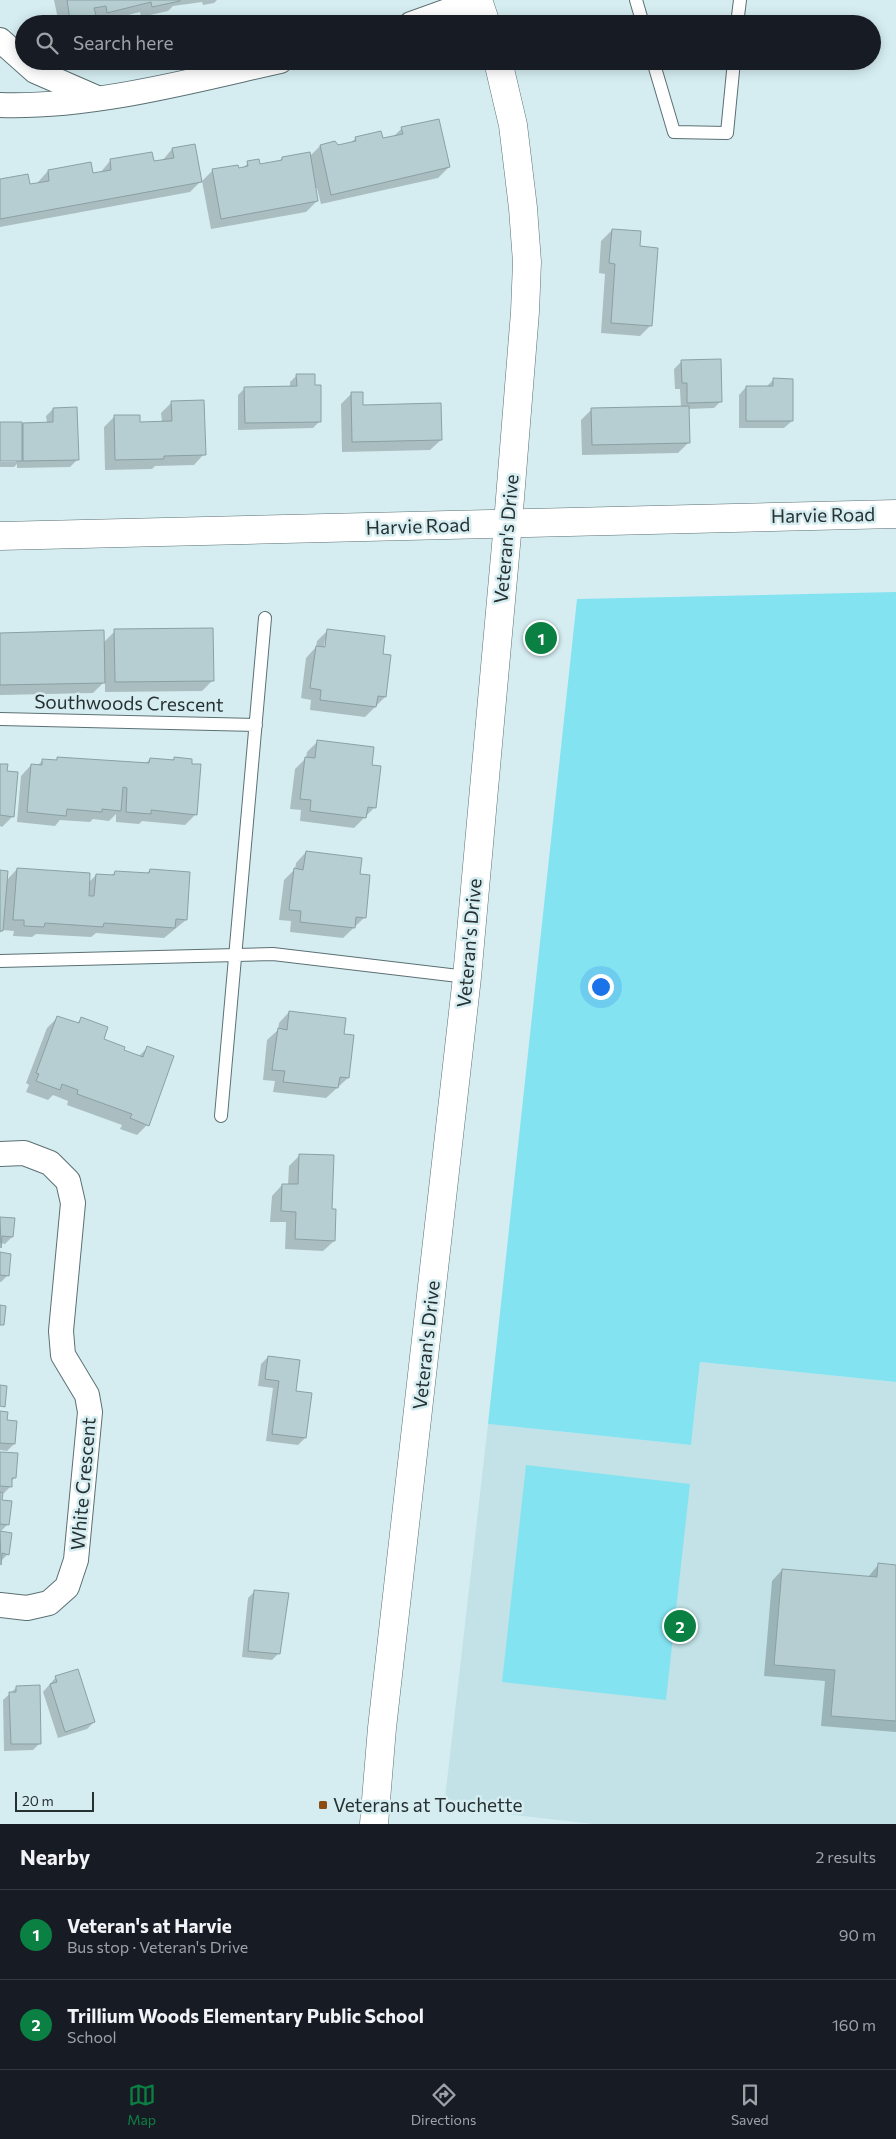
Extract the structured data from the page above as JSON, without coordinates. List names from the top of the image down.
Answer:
{
  "streets": {
    "main road": ["Harvie Road", "Veteran's Drive"],
    "street": ["White Crescent"],
    "lane": ["Southwoods Crescent"]
  },
  "crossings": [
    ["Harvie Road", "Veteran's Drive"]
  ],
  "places": {
    "transit": ["Veterans at Touchette"]
  },
  "scale_bar": "20 m",
  "page": {
    "search": "Search here",
    "pins": ["1", "2"],
    "scale": "20 m",
    "heading": ["Nearby", "2 results"],
    "list": [
      {
        "mark": "1",
        "name": "Veteran's at Harvie",
        "note": "Bus stop · Veteran's Drive",
        "value": "90 m"
      },
      {
        "mark": "2",
        "name": "Trillium Woods Elementary Public School",
        "note": "School",
        "value": "160 m"
      }
    ],
    "nav": ["Map", "Directions", "Saved"]
  }
}
